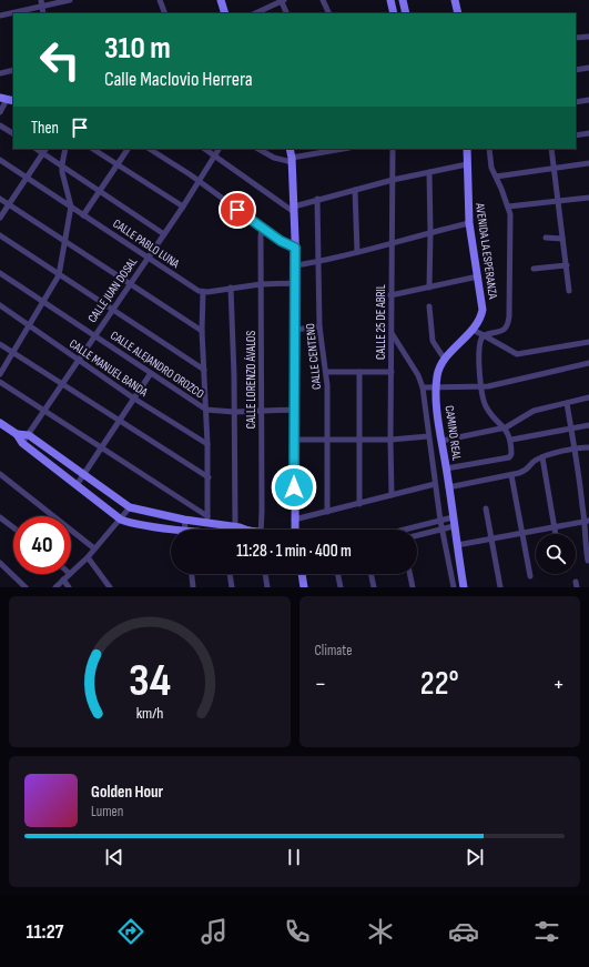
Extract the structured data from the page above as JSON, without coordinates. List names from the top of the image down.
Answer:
{
  "streets": {
    "street": [
      "CALLE PABLO LUNA",
      "AVENIDA LA ESPERANZA",
      "CALLE JUAN DOSAL",
      "CALLE 25 DE ABRIL",
      "CALLE CENTENO",
      "CALLE ALEJANDRO OROZCO",
      "CALLE MANUEL BANDA",
      "CALLE LORENZO ÁVALOS",
      "CAMINO REAL"
    ]
  },
  "crossings": [
    ["CALLE PABLO LUNA", "CALLE JUAN DOSAL"],
    ["AVENIDA LA ESPERANZA", "CAMINO REAL"],
    ["CALLE JUAN DOSAL", "CALLE ALEJANDRO OROZCO"],
    ["CALLE JUAN DOSAL", "CALLE MANUEL BANDA"],
    ["CALLE 25 DE ABRIL", "CAMINO REAL"],
    ["CALLE ALEJANDRO OROZCO", "CALLE LORENZO ÁVALOS"]
  ],
  "page": {
    "turn": ["310 m", "Calle Maclovio Herrera"],
    "then": "Then",
    "limit": "40",
    "trip": "11:28 · 1 min · 400 m",
    "tile": "Climate",
    "heat": ["−", "22°", "+"],
    "song": ["Golden Hour", "Lumen"],
    "tabs": "11:27",
    "gauge": ["34", "km/h"]
  }
}
